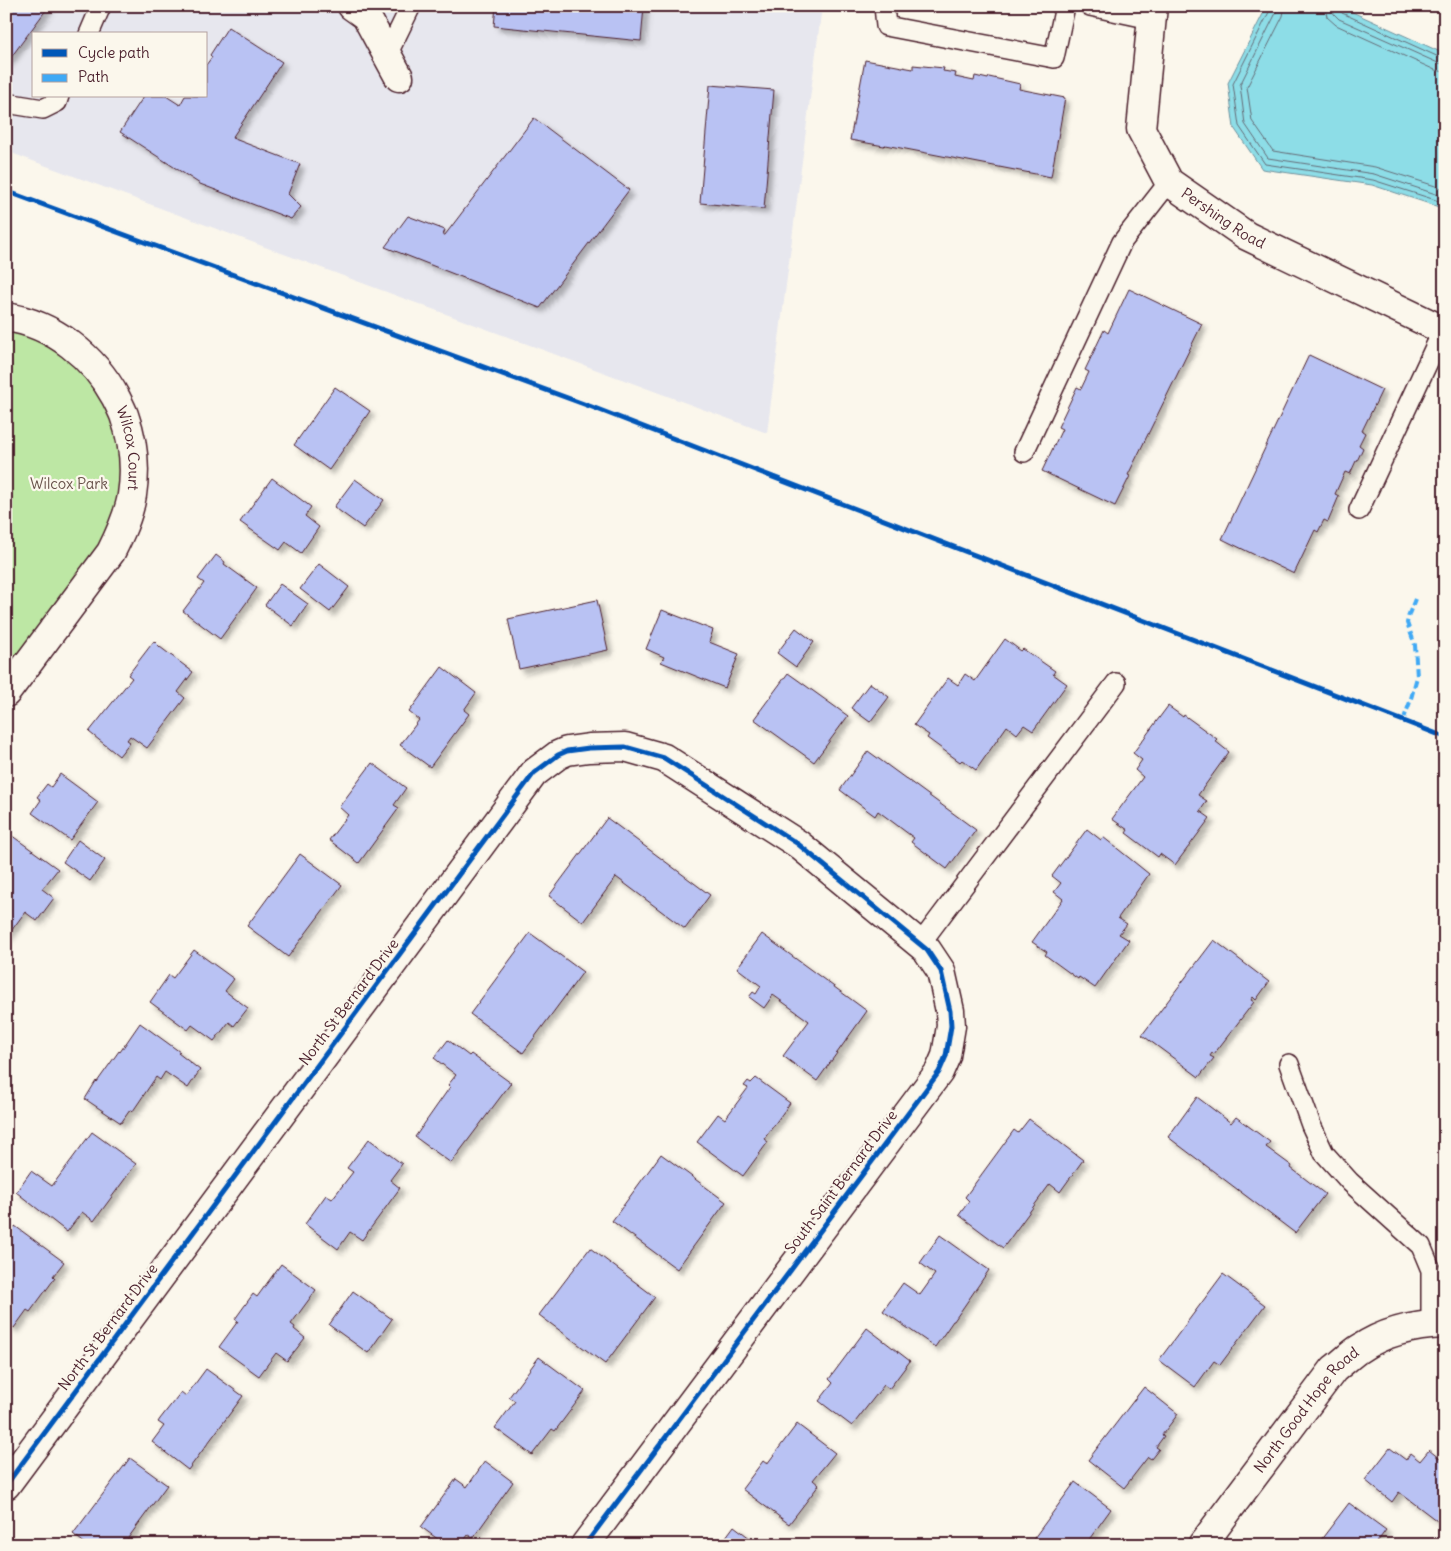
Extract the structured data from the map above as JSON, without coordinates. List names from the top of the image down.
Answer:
{
  "streets": {
    "street": [
      "Pershing Road",
      "Wilcox Court",
      "North St Bernard Drive",
      "South Saint Bernard Drive",
      "North Good Hope Road"
    ]
  },
  "crossings": [
    ["North St Bernard Drive", "South Saint Bernard Drive"]
  ],
  "parks": ["Wilcox Park"],
  "legend": ["Cycle path", "Path"]
}
